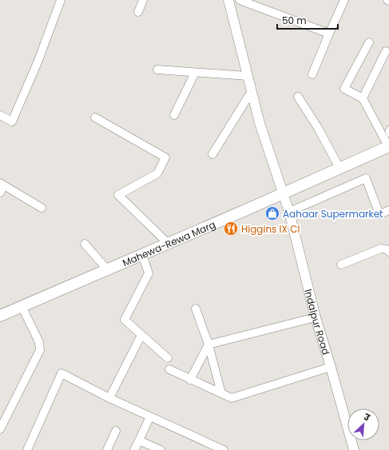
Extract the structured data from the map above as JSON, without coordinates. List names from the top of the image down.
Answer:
{
  "streets": {
    "main road": ["Mahewa-Rewa Marg"],
    "street": ["Indalpur Road"]
  },
  "crossings": [
    ["Mahewa-Rewa Marg", "Indalpur Road"]
  ],
  "places": {
    "shop": ["Aahaar Supermarket"],
    "restaurant": ["Higgins IX CI"]
  },
  "scale_bar": "50 m",
  "north": "top right"
}
